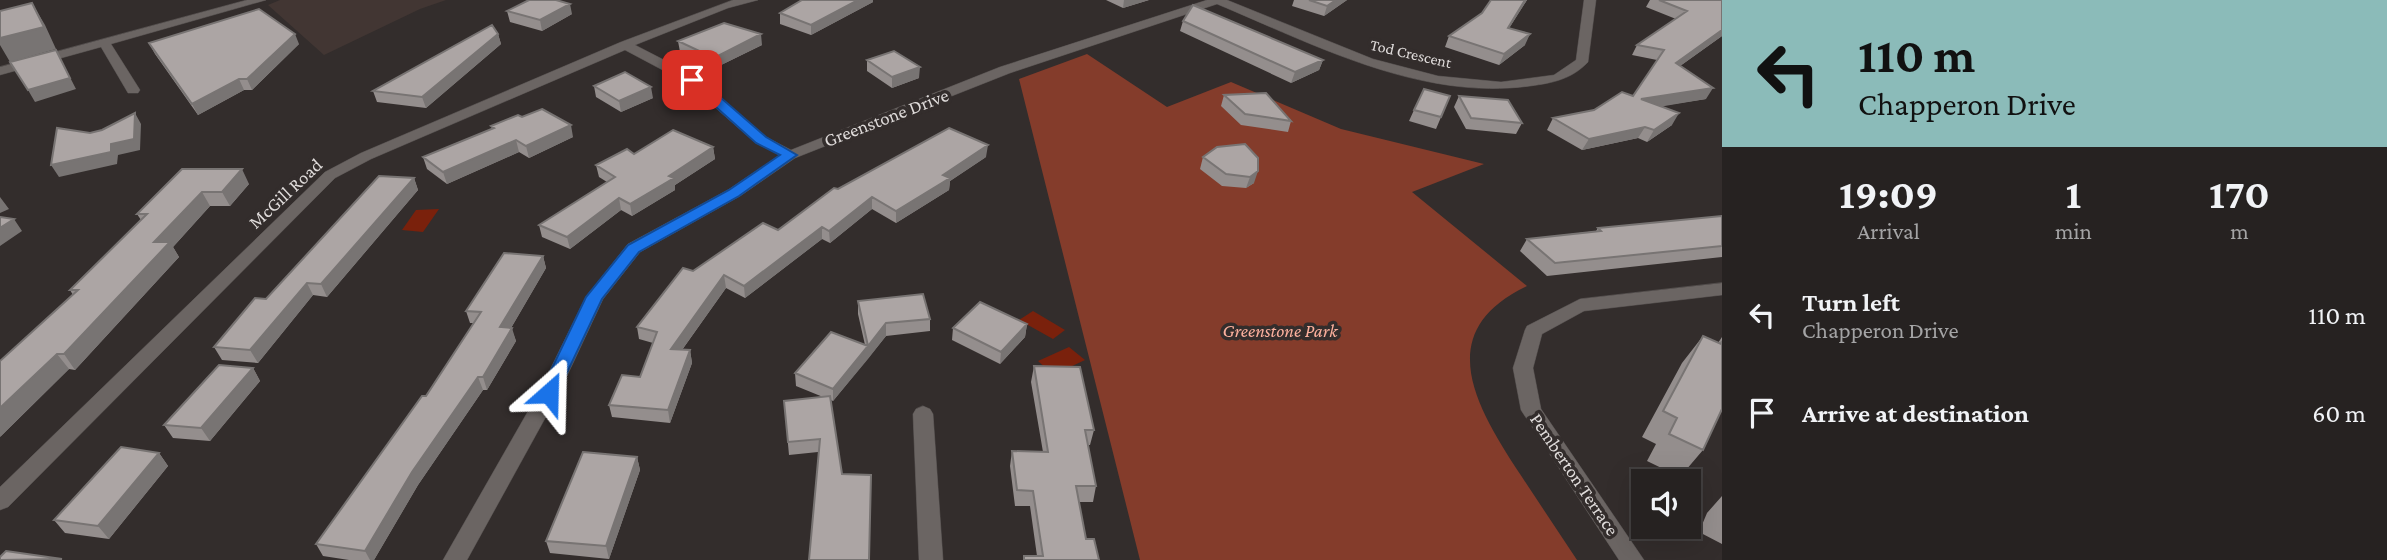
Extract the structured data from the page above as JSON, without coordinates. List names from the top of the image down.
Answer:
{
  "streets": {
    "street": [
      "Tod Crescent",
      "Greenstone Drive",
      "McGill Road",
      "Pemberton Terrace"
    ]
  },
  "crossings": [
    ["Tod Crescent", "Greenstone Drive"]
  ],
  "parks": ["Greenstone Park"],
  "page": {
    "turn": ["110 m", "Chapperon Drive"],
    "eta": [
      "19:09",
      "Arrival",
      "1",
      "min",
      "170",
      "m"
    ],
    "list": [
      {
        "name": "Turn left",
        "note": "Chapperon Drive",
        "value": "110 m"
      },
      {
        "name": "Arrive at destination",
        "value": "60 m"
      }
    ]
  }
}
